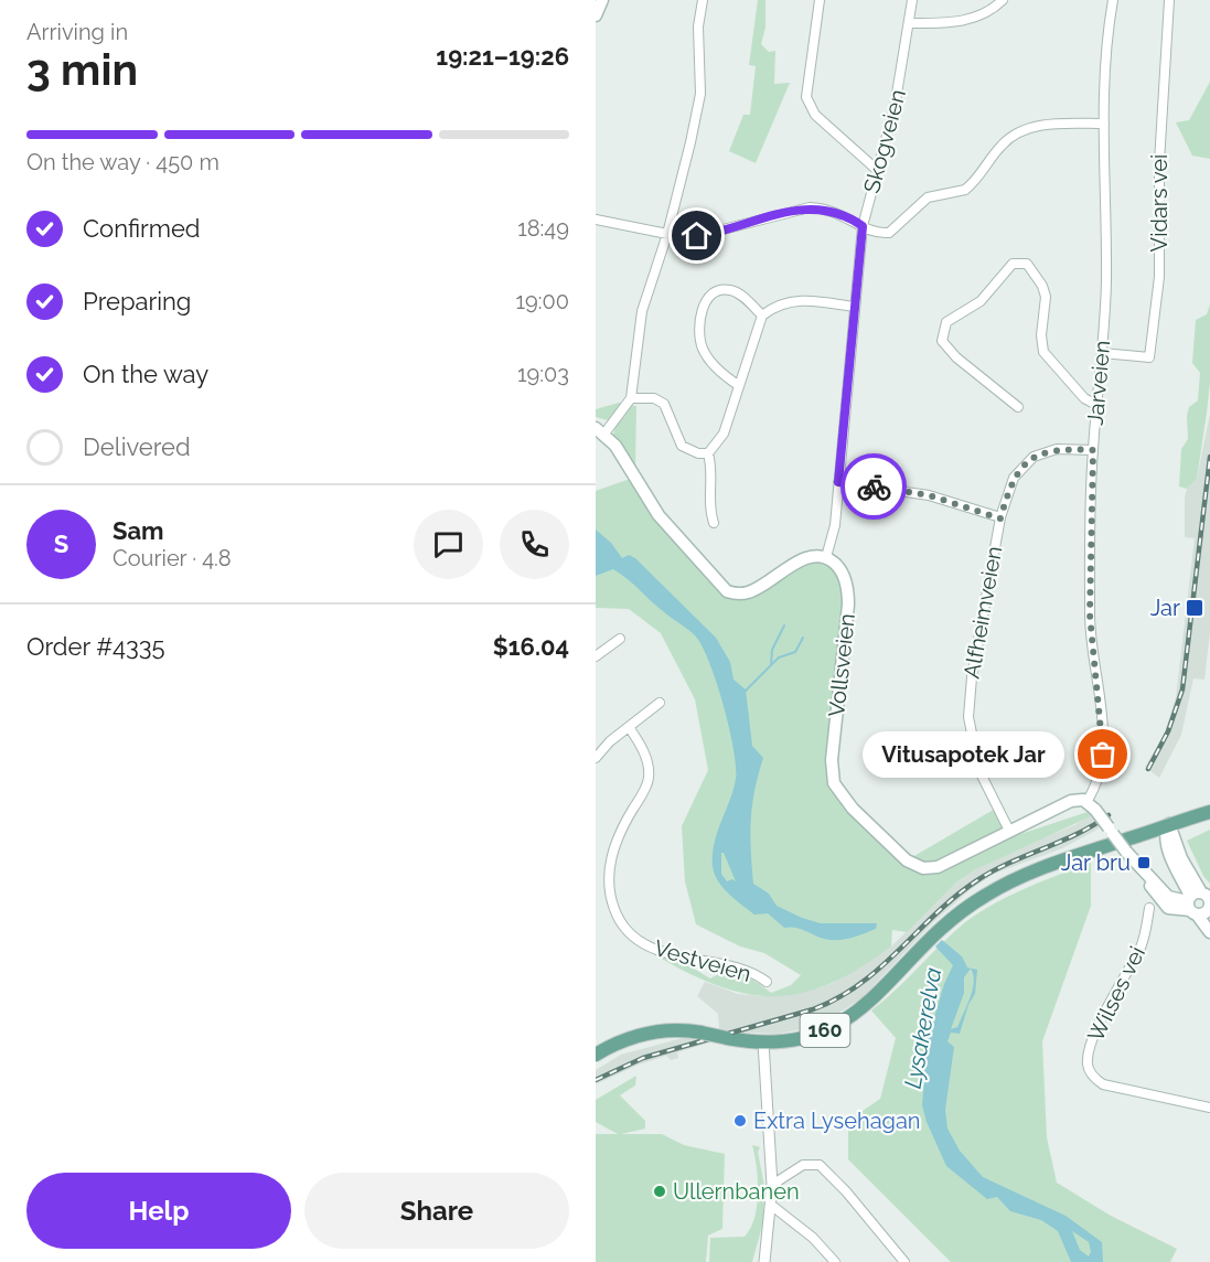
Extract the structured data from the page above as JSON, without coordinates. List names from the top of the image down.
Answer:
{
  "streets": {
    "main road": ["Vollsveien", "160"],
    "street": [
      "Skogveien",
      "Vidars vei",
      "Jarveien",
      "Alfheimveien",
      "Vestveien",
      "Wilses vei"
    ]
  },
  "crossings": [
    ["Skogveien", "Vollsveien"],
    ["Vidars vei", "Jarveien"],
    ["Jarveien", "Alfheimveien"],
    ["Jarveien", "Vollsveien"],
    ["Alfheimveien", "Vollsveien"]
  ],
  "water": ["Lysakerelva"],
  "places": {
    "transit": ["Jar", "Jar bru"],
    "other": ["Vitusapotek Jar", "Extra Lysehagan", "Ullernbanen"]
  },
  "page": {
    "heading": ["3 min", "Arriving in", "19:21–19:26"],
    "panel": [
      "Sam",
      "Courier · 4.8",
      "Order #4335",
      "$16.04"
    ],
    "bar": "On the way · 450 m",
    "list": [
      ["Confirmed", "18:49"],
      ["Preparing", "19:00"],
      ["On the way", "19:03"],
      "Delivered"
    ],
    "round": "S",
    "bubble": "Vitusapotek Jar",
    "buttons": ["Help", "Share"]
  }
}
